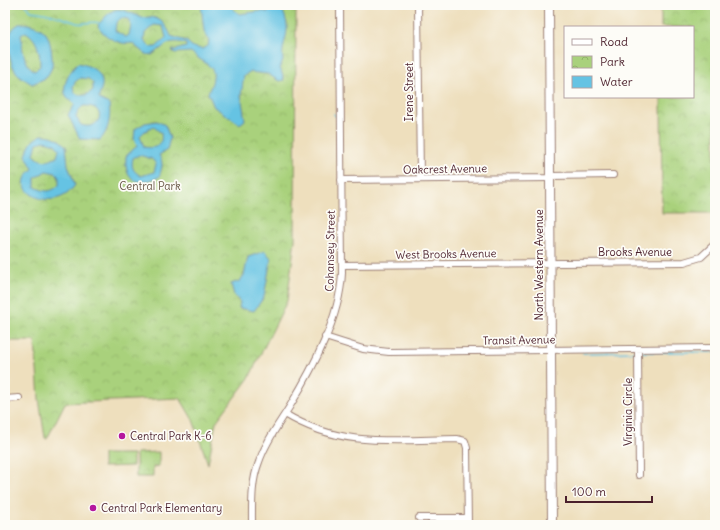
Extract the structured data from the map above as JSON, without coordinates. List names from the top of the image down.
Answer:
{
  "streets": {
    "street": [
      "Irene Street",
      "Oakcrest Avenue",
      "Cohansey Street",
      "Brooks Avenue",
      "West Brooks Avenue",
      "North Western Avenue",
      "Transit Avenue",
      "Virginia Circle"
    ]
  },
  "crossings": [
    ["Irene Street", "Oakcrest Avenue"],
    ["Oakcrest Avenue", "Cohansey Street"],
    ["Oakcrest Avenue", "North Western Avenue"],
    ["Cohansey Street", "West Brooks Avenue"],
    ["Cohansey Street", "Transit Avenue"],
    ["Brooks Avenue", "West Brooks Avenue"],
    ["Brooks Avenue", "North Western Avenue"],
    ["West Brooks Avenue", "North Western Avenue"],
    ["North Western Avenue", "Transit Avenue"],
    ["Transit Avenue", "Virginia Circle"]
  ],
  "parks": ["Central Park"],
  "places": ["Central Park K-6", "Central Park Elementary"],
  "legend": ["Road", "Park", "Water"],
  "scale_bar": "100 m"
}
